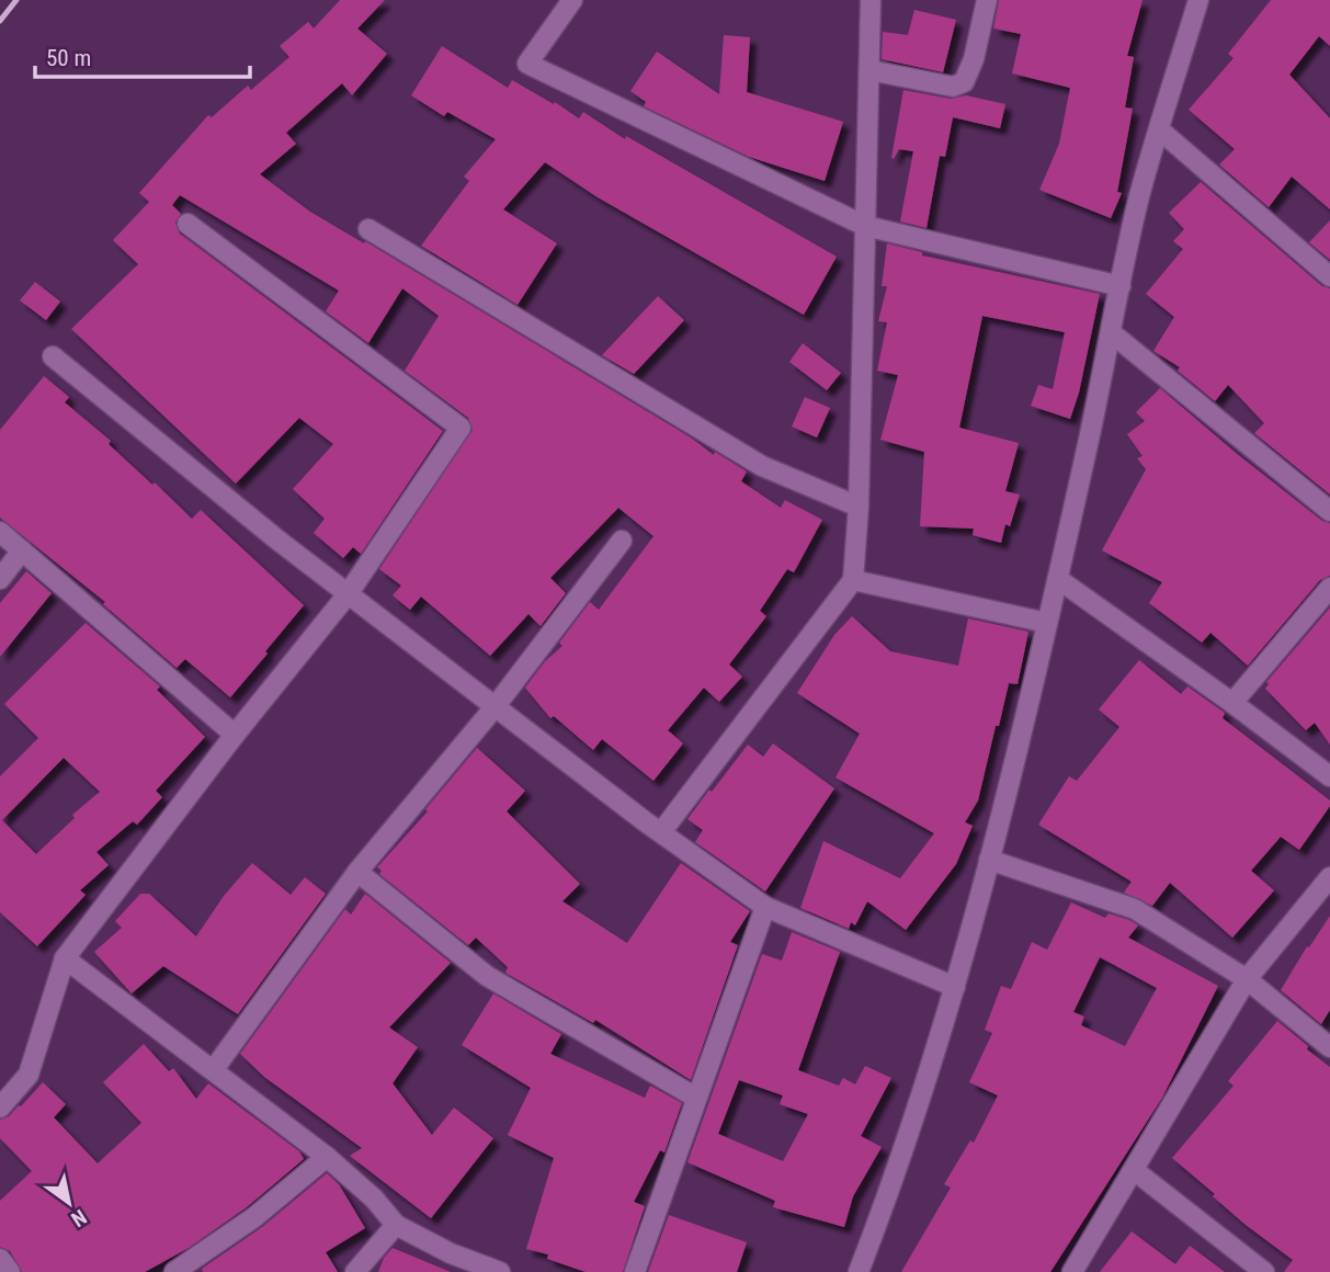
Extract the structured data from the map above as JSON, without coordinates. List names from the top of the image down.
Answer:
{
  "scale_bar": "50 m",
  "north": "bottom right"
}
